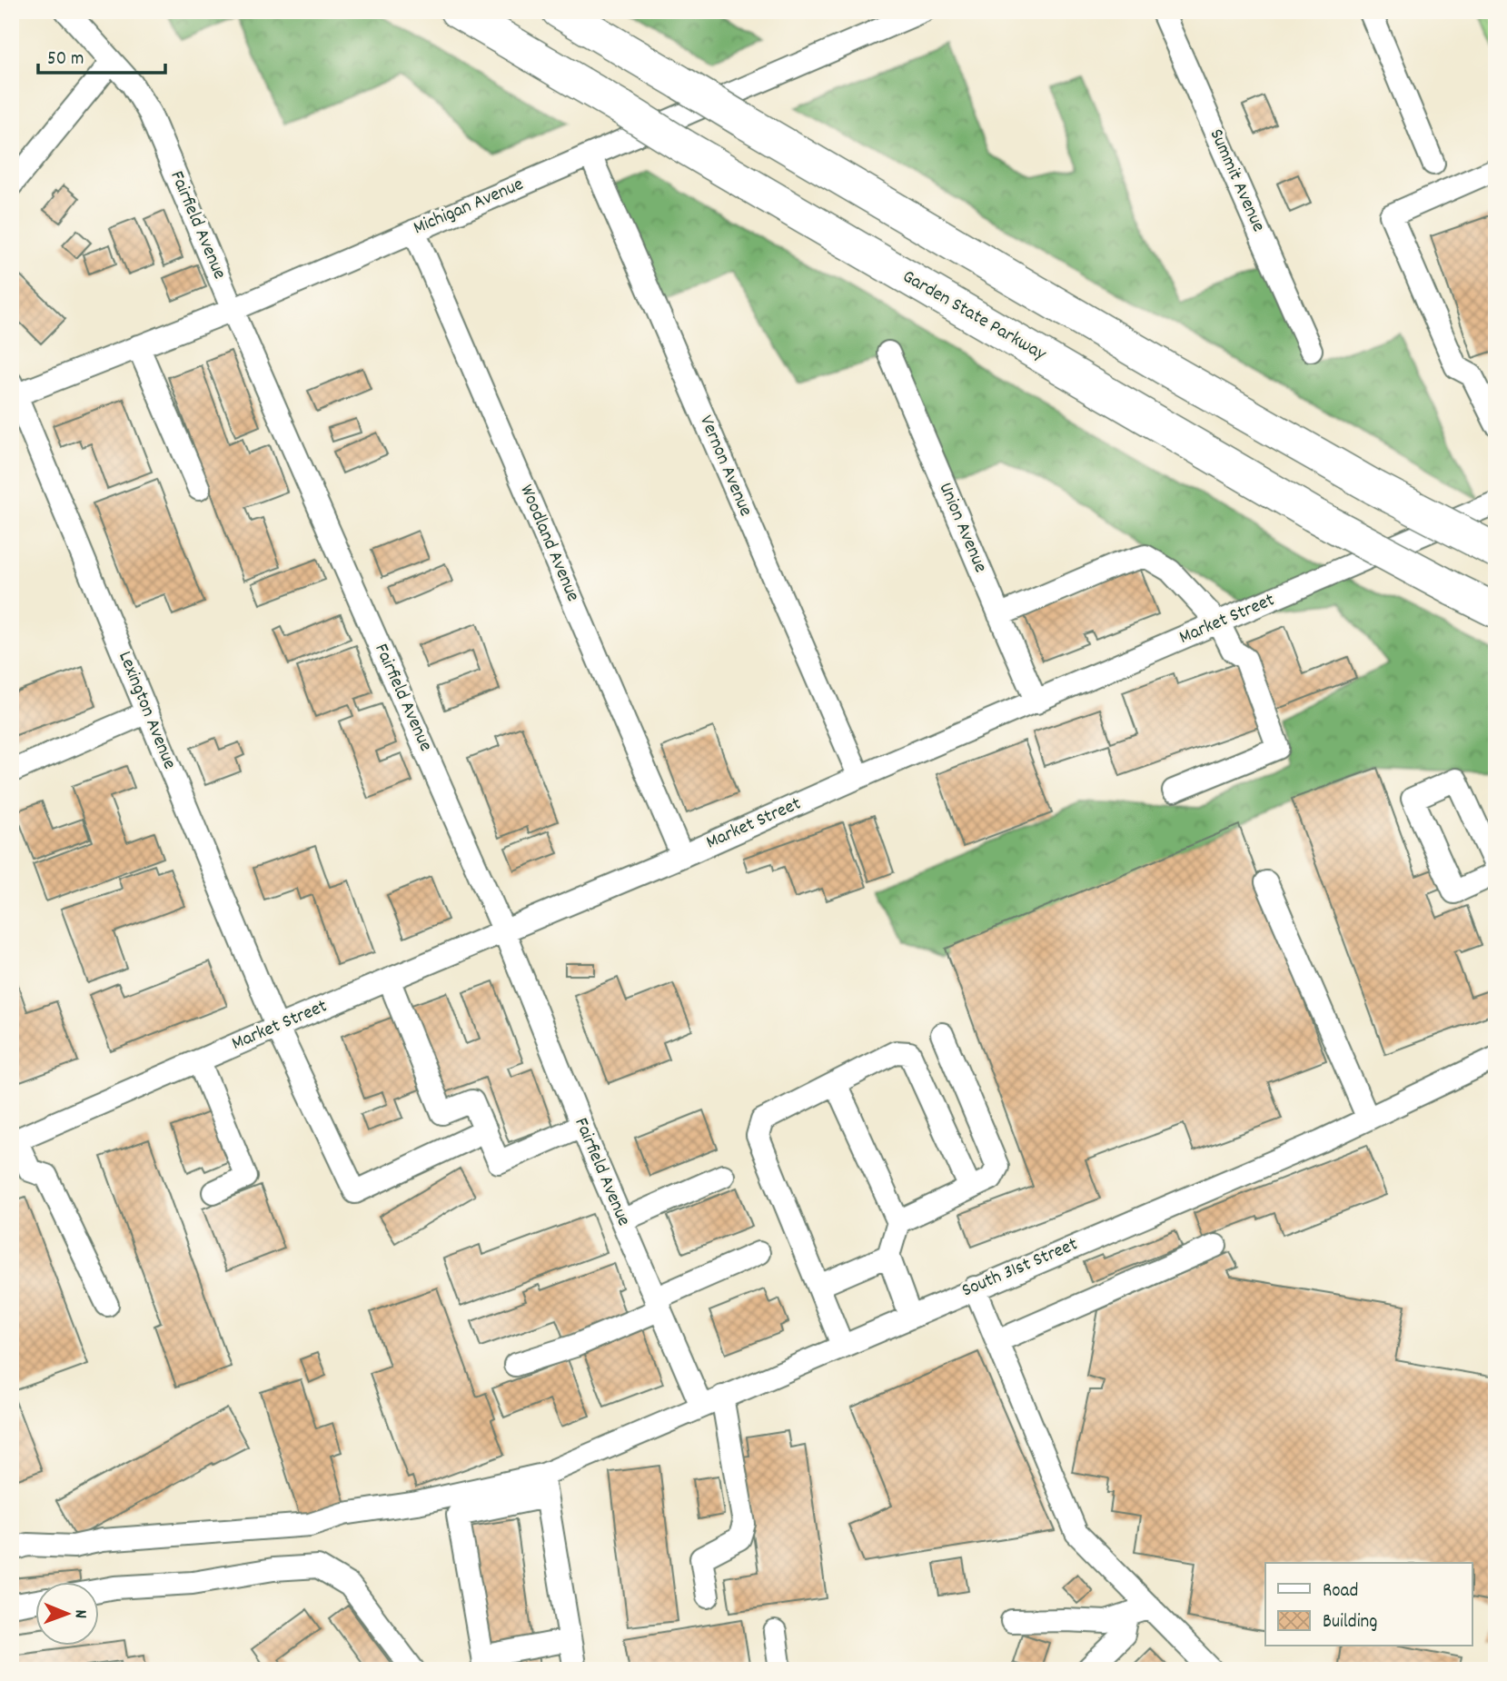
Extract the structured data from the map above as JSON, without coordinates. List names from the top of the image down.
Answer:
{
  "streets": {
    "highway": ["Garden State Parkway"],
    "street": [
      "Summit Avenue",
      "Michigan Avenue",
      "Fairfield Avenue",
      "Vernon Avenue",
      "Union Avenue",
      "Woodland Avenue",
      "Market Street",
      "Lexington Avenue",
      "South 31st Street"
    ]
  },
  "crossings": [
    ["Michigan Avenue", "Fairfield Avenue"],
    ["Michigan Avenue", "Vernon Avenue"],
    ["Michigan Avenue", "Woodland Avenue"],
    ["Michigan Avenue", "Lexington Avenue"],
    ["Fairfield Avenue", "Market Street"],
    ["Fairfield Avenue", "South 31st Street"],
    ["Vernon Avenue", "Market Street"],
    ["Union Avenue", "Market Street"],
    ["Woodland Avenue", "Market Street"],
    ["Market Street", "Lexington Avenue"]
  ],
  "legend": ["Road", "Building"],
  "scale_bar": "50 m",
  "north": "right"
}
